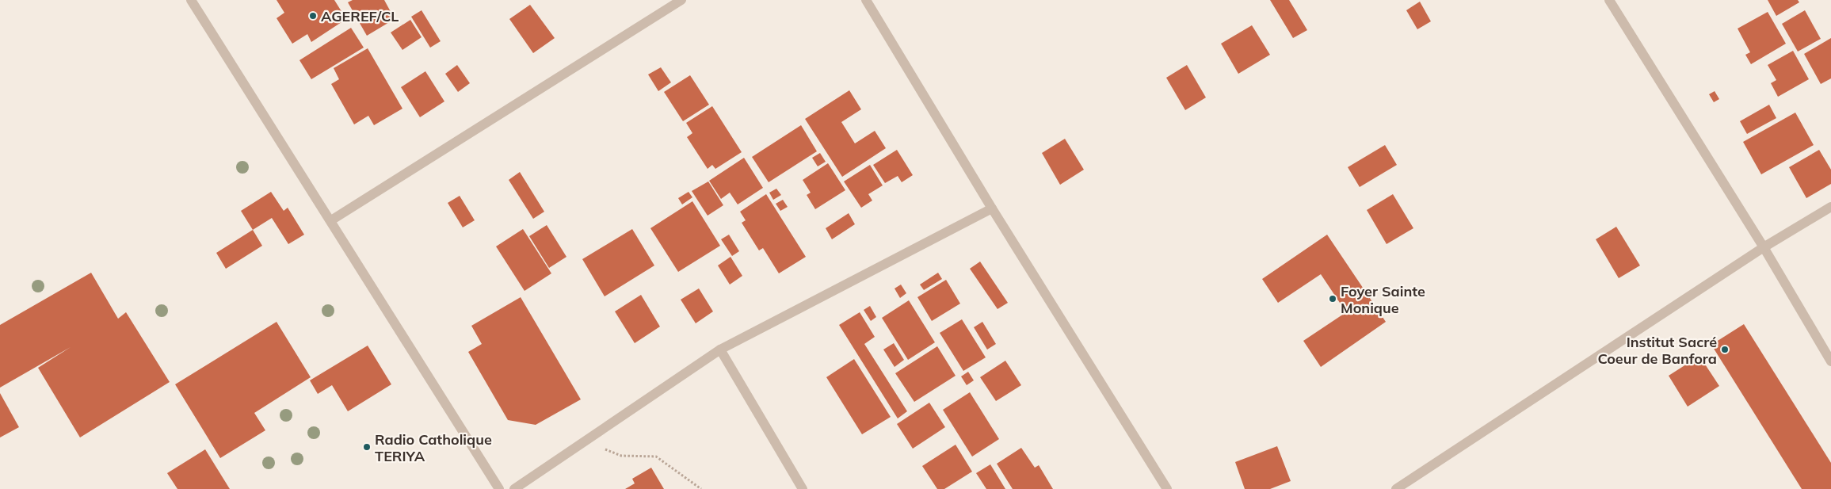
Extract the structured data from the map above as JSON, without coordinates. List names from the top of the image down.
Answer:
{
  "places": [
    "AGEREF/CL",
    "Foyer Sainte Monique",
    "Institut Sacré Coeur de Banfora",
    "Radio Catholique TERIYA"
  ]
}
